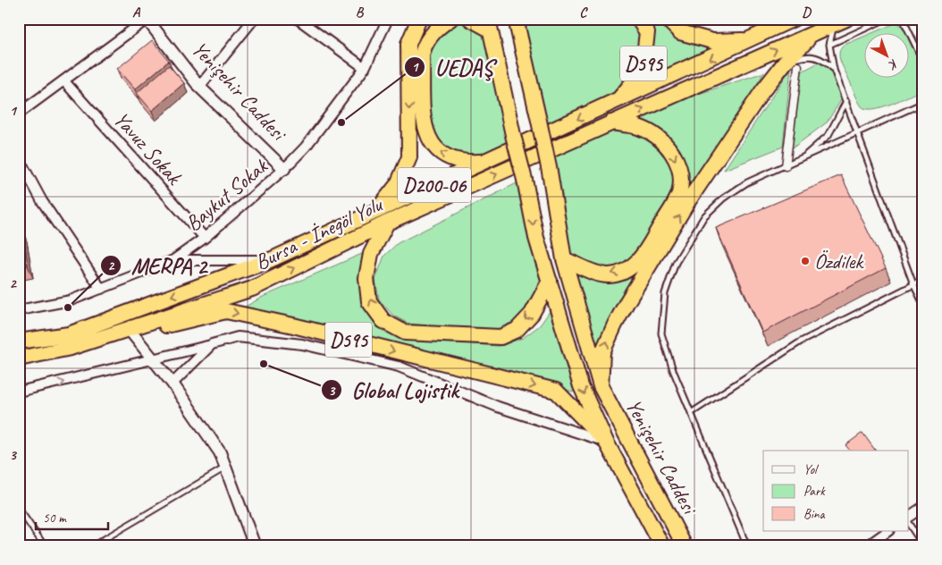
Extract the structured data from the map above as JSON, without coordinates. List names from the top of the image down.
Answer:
{
  "streets": {
    "highway": [
      "D595",
      "Yenişehir Caddesi",
      "D200-06",
      "Bursa - İnegöl Yolu"
    ],
    "street": ["Yavuz Sokak", "Baykut Sokak"]
  },
  "crossings": [
    ["D595", "Yenişehir Caddesi"],
    ["D595", "Bursa - İnegöl Yolu"],
    ["Yenişehir Caddesi", "Baykut Sokak"],
    ["Yavuz Sokak", "Baykut Sokak"]
  ],
  "places": [
    "UEDAŞ",
    "Özdilek",
    "MERPA 2",
    "Global Lojistik"
  ],
  "legend": ["Yol", "Park", "Bina"],
  "scale_bar": "50 m",
  "north": "bottom right",
  "grid": {
    "columns": [
      "A",
      "B",
      "C",
      "D"
    ],
    "rows": ["1", "2", "3"]
  }
}
